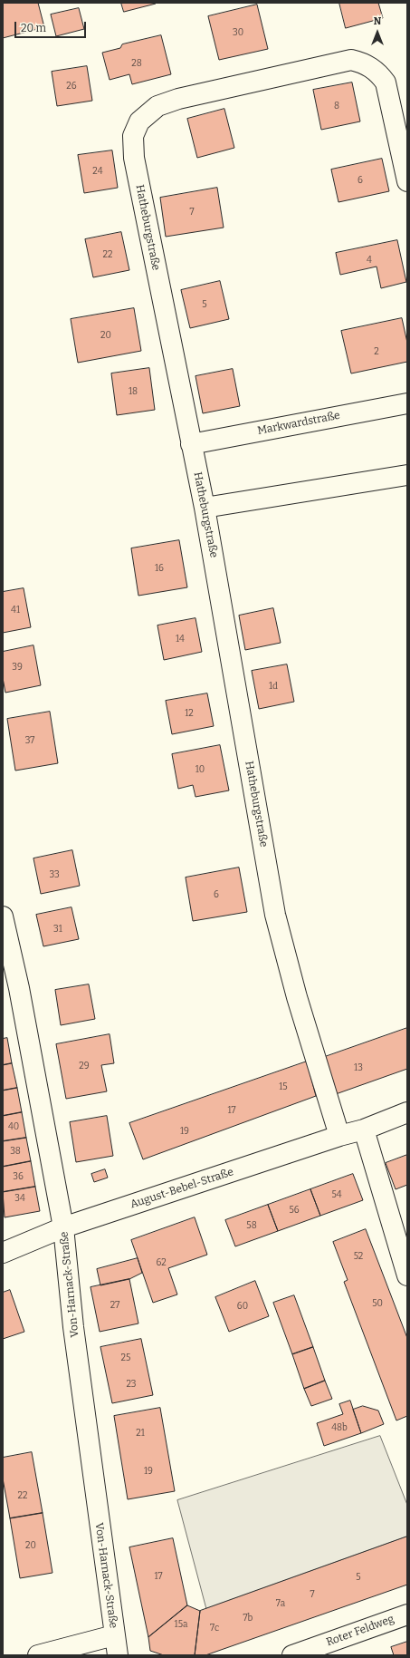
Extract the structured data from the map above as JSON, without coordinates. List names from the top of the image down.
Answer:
{
  "streets": {
    "street": [
      "Hatheburgstraße",
      "Markwardstraße",
      "August-Bebel-Straße",
      "Von-Harnack-Straße",
      "Roter Feldweg"
    ]
  },
  "crossings": [
    ["Hatheburgstraße", "Markwardstraße"],
    ["Hatheburgstraße", "August-Bebel-Straße"],
    ["August-Bebel-Straße", "Von-Harnack-Straße"]
  ],
  "house_numbers": [
    "30",
    "28",
    "26",
    "8",
    "24",
    "6",
    "7",
    "22",
    "4",
    "5",
    "20",
    "2",
    "18",
    "16",
    "41",
    "14",
    "39",
    "1d",
    "12",
    "37",
    "10",
    "33",
    "6",
    "31",
    "29",
    "13",
    "15",
    "17",
    "40",
    "19",
    "38",
    "36",
    "54",
    "34",
    "56",
    "58",
    "52",
    "62",
    "50",
    "27",
    "60",
    "25",
    "23",
    "48b",
    "21",
    "19",
    "22",
    "20",
    "17",
    "5",
    "7",
    "7a",
    "7b",
    "15a",
    "7c"
  ],
  "scale_bar": "20 m",
  "north": "top"
}
